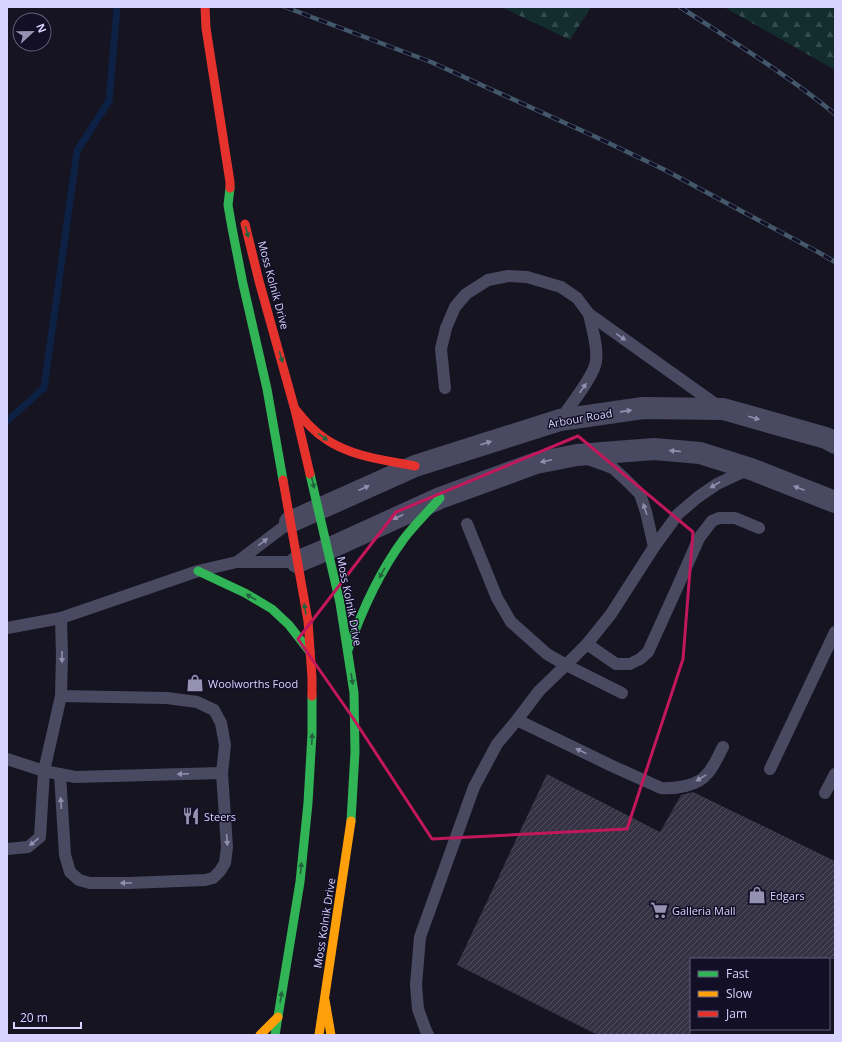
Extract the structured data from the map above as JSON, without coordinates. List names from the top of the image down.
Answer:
{
  "streets": {
    "main road": ["Moss Kolnik Drive"],
    "street": ["Arbour Road"]
  },
  "crossings": [
    ["Moss Kolnik Drive", "Arbour Road"]
  ],
  "places": {
    "shop": ["Woolworths Food", "Edgars"],
    "restaurant": ["Steers"],
    "supermarket": ["Galleria Mall"]
  },
  "legend": ["Fast", "Slow", "Jam"],
  "scale_bar": "20 m",
  "north": "right"
}
